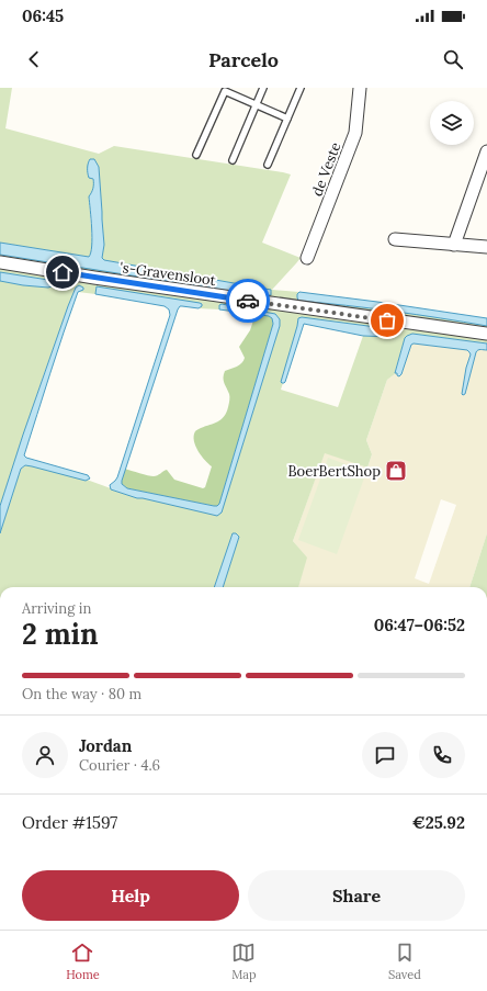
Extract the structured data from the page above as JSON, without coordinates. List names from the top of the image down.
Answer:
{
  "streets": {
    "street": ["de Veste", "'s-Gravensloot"]
  },
  "places": {
    "shop": ["BoerBertShop"]
  },
  "page": {
    "status": "06:45",
    "header": "Parcelo",
    "heading": ["2 min", "Arriving in", "06:47–06:52"],
    "panel": [
      "Jordan",
      "Courier · 4.6",
      "Order #1597",
      "€25.92"
    ],
    "bar": "On the way · 80 m",
    "buttons": ["Help", "Share"],
    "tabs": ["Home", "Map", "Saved"]
  }
}
